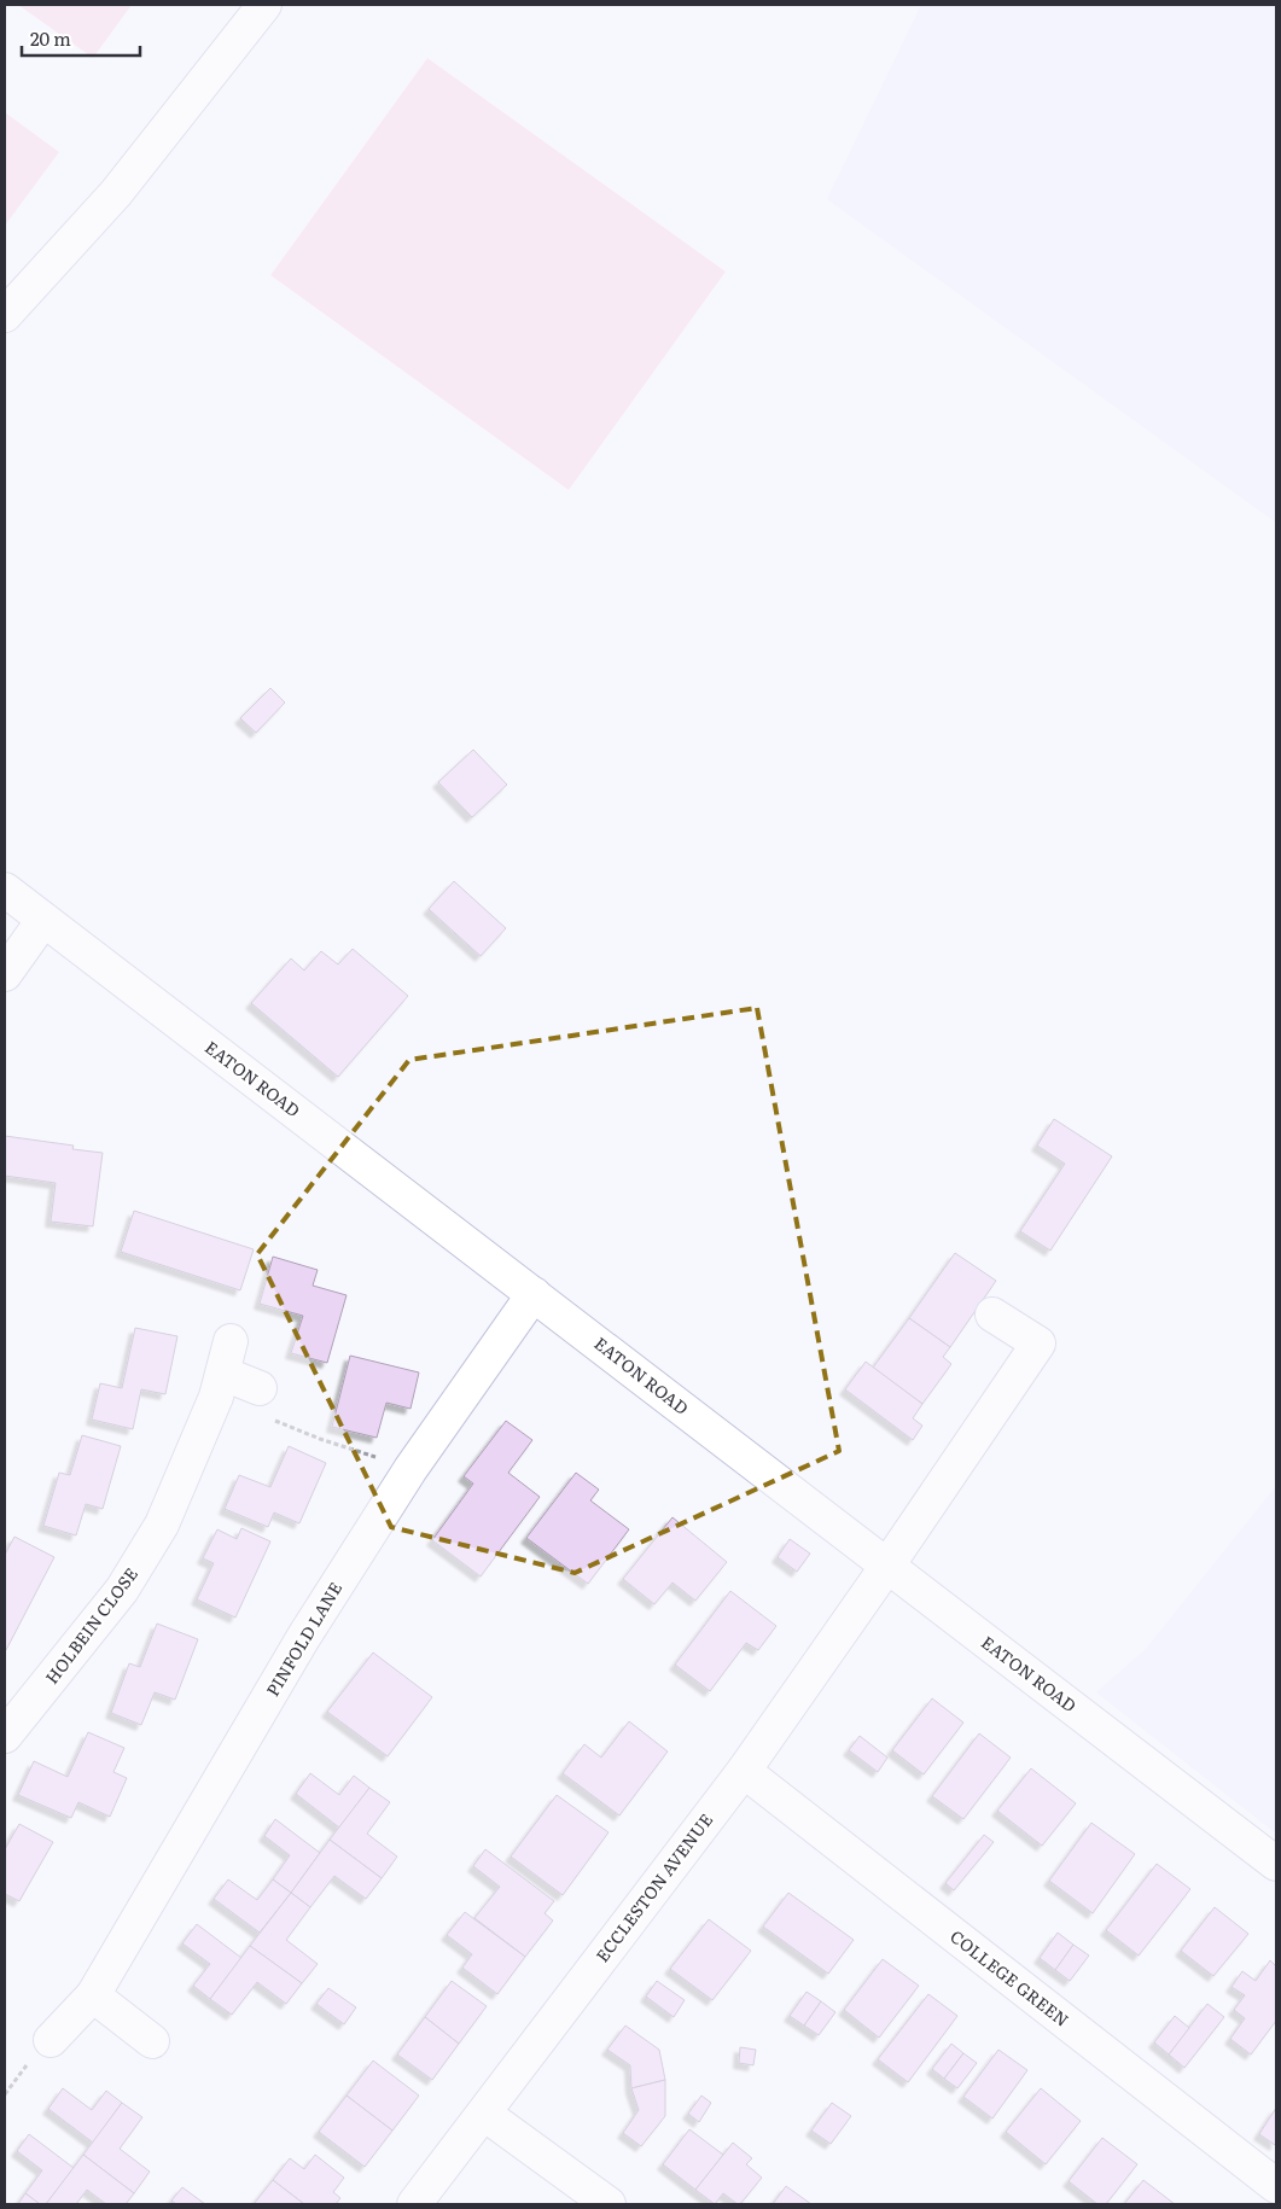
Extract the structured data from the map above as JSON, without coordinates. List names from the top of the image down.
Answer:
{
  "streets": {
    "street": [
      "EATON ROAD",
      "HOLBEIN CLOSE",
      "PINFOLD LANE",
      "ECCLESTON AVENUE",
      "COLLEGE GREEN"
    ]
  },
  "crossings": [
    ["EATON ROAD", "PINFOLD LANE"],
    ["EATON ROAD", "ECCLESTON AVENUE"],
    ["ECCLESTON AVENUE", "COLLEGE GREEN"]
  ],
  "scale_bar": "20 m"
}
